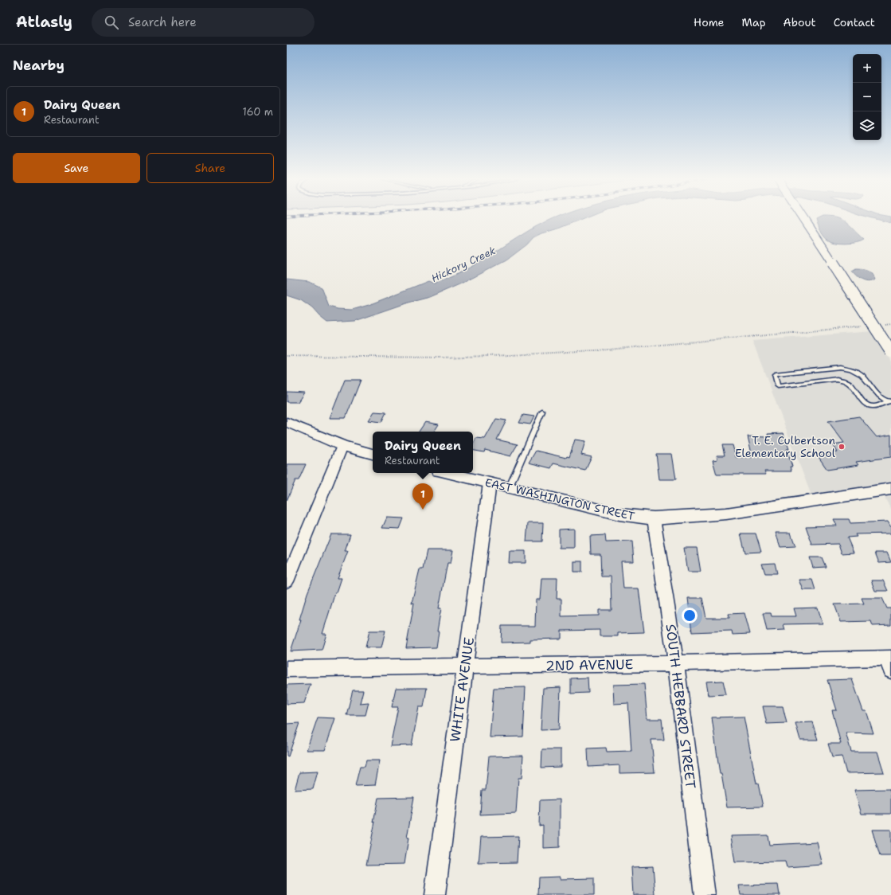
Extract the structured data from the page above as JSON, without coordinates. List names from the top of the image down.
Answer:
{
  "streets": {
    "street": [
      "EAST WASHINGTON STREET",
      "2ND AVENUE",
      "WHITE AVENUE",
      "SOUTH HEBBARD STREET"
    ]
  },
  "crossings": [
    ["EAST WASHINGTON STREET", "WHITE AVENUE"],
    ["EAST WASHINGTON STREET", "SOUTH HEBBARD STREET"],
    ["2ND AVENUE", "WHITE AVENUE"],
    ["2ND AVENUE", "SOUTH HEBBARD STREET"]
  ],
  "water": ["Hickory Creek"],
  "places": ["T. E. Culbertson Elementary School"],
  "page": {
    "header": "Atlasly",
    "search": "Search here",
    "nav": [
      "Home",
      "Map",
      "About",
      "Contact"
    ],
    "heading": "Nearby",
    "map_buttons": ["+", "−"],
    "list": [
      {
        "mark": "1",
        "name": "Dairy Queen",
        "note": "Restaurant",
        "value": "160 m"
      }
    ],
    "buttons": ["Save", "Share"],
    "popup": ["Dairy Queen", "Restaurant"],
    "pins": "1"
  }
}
